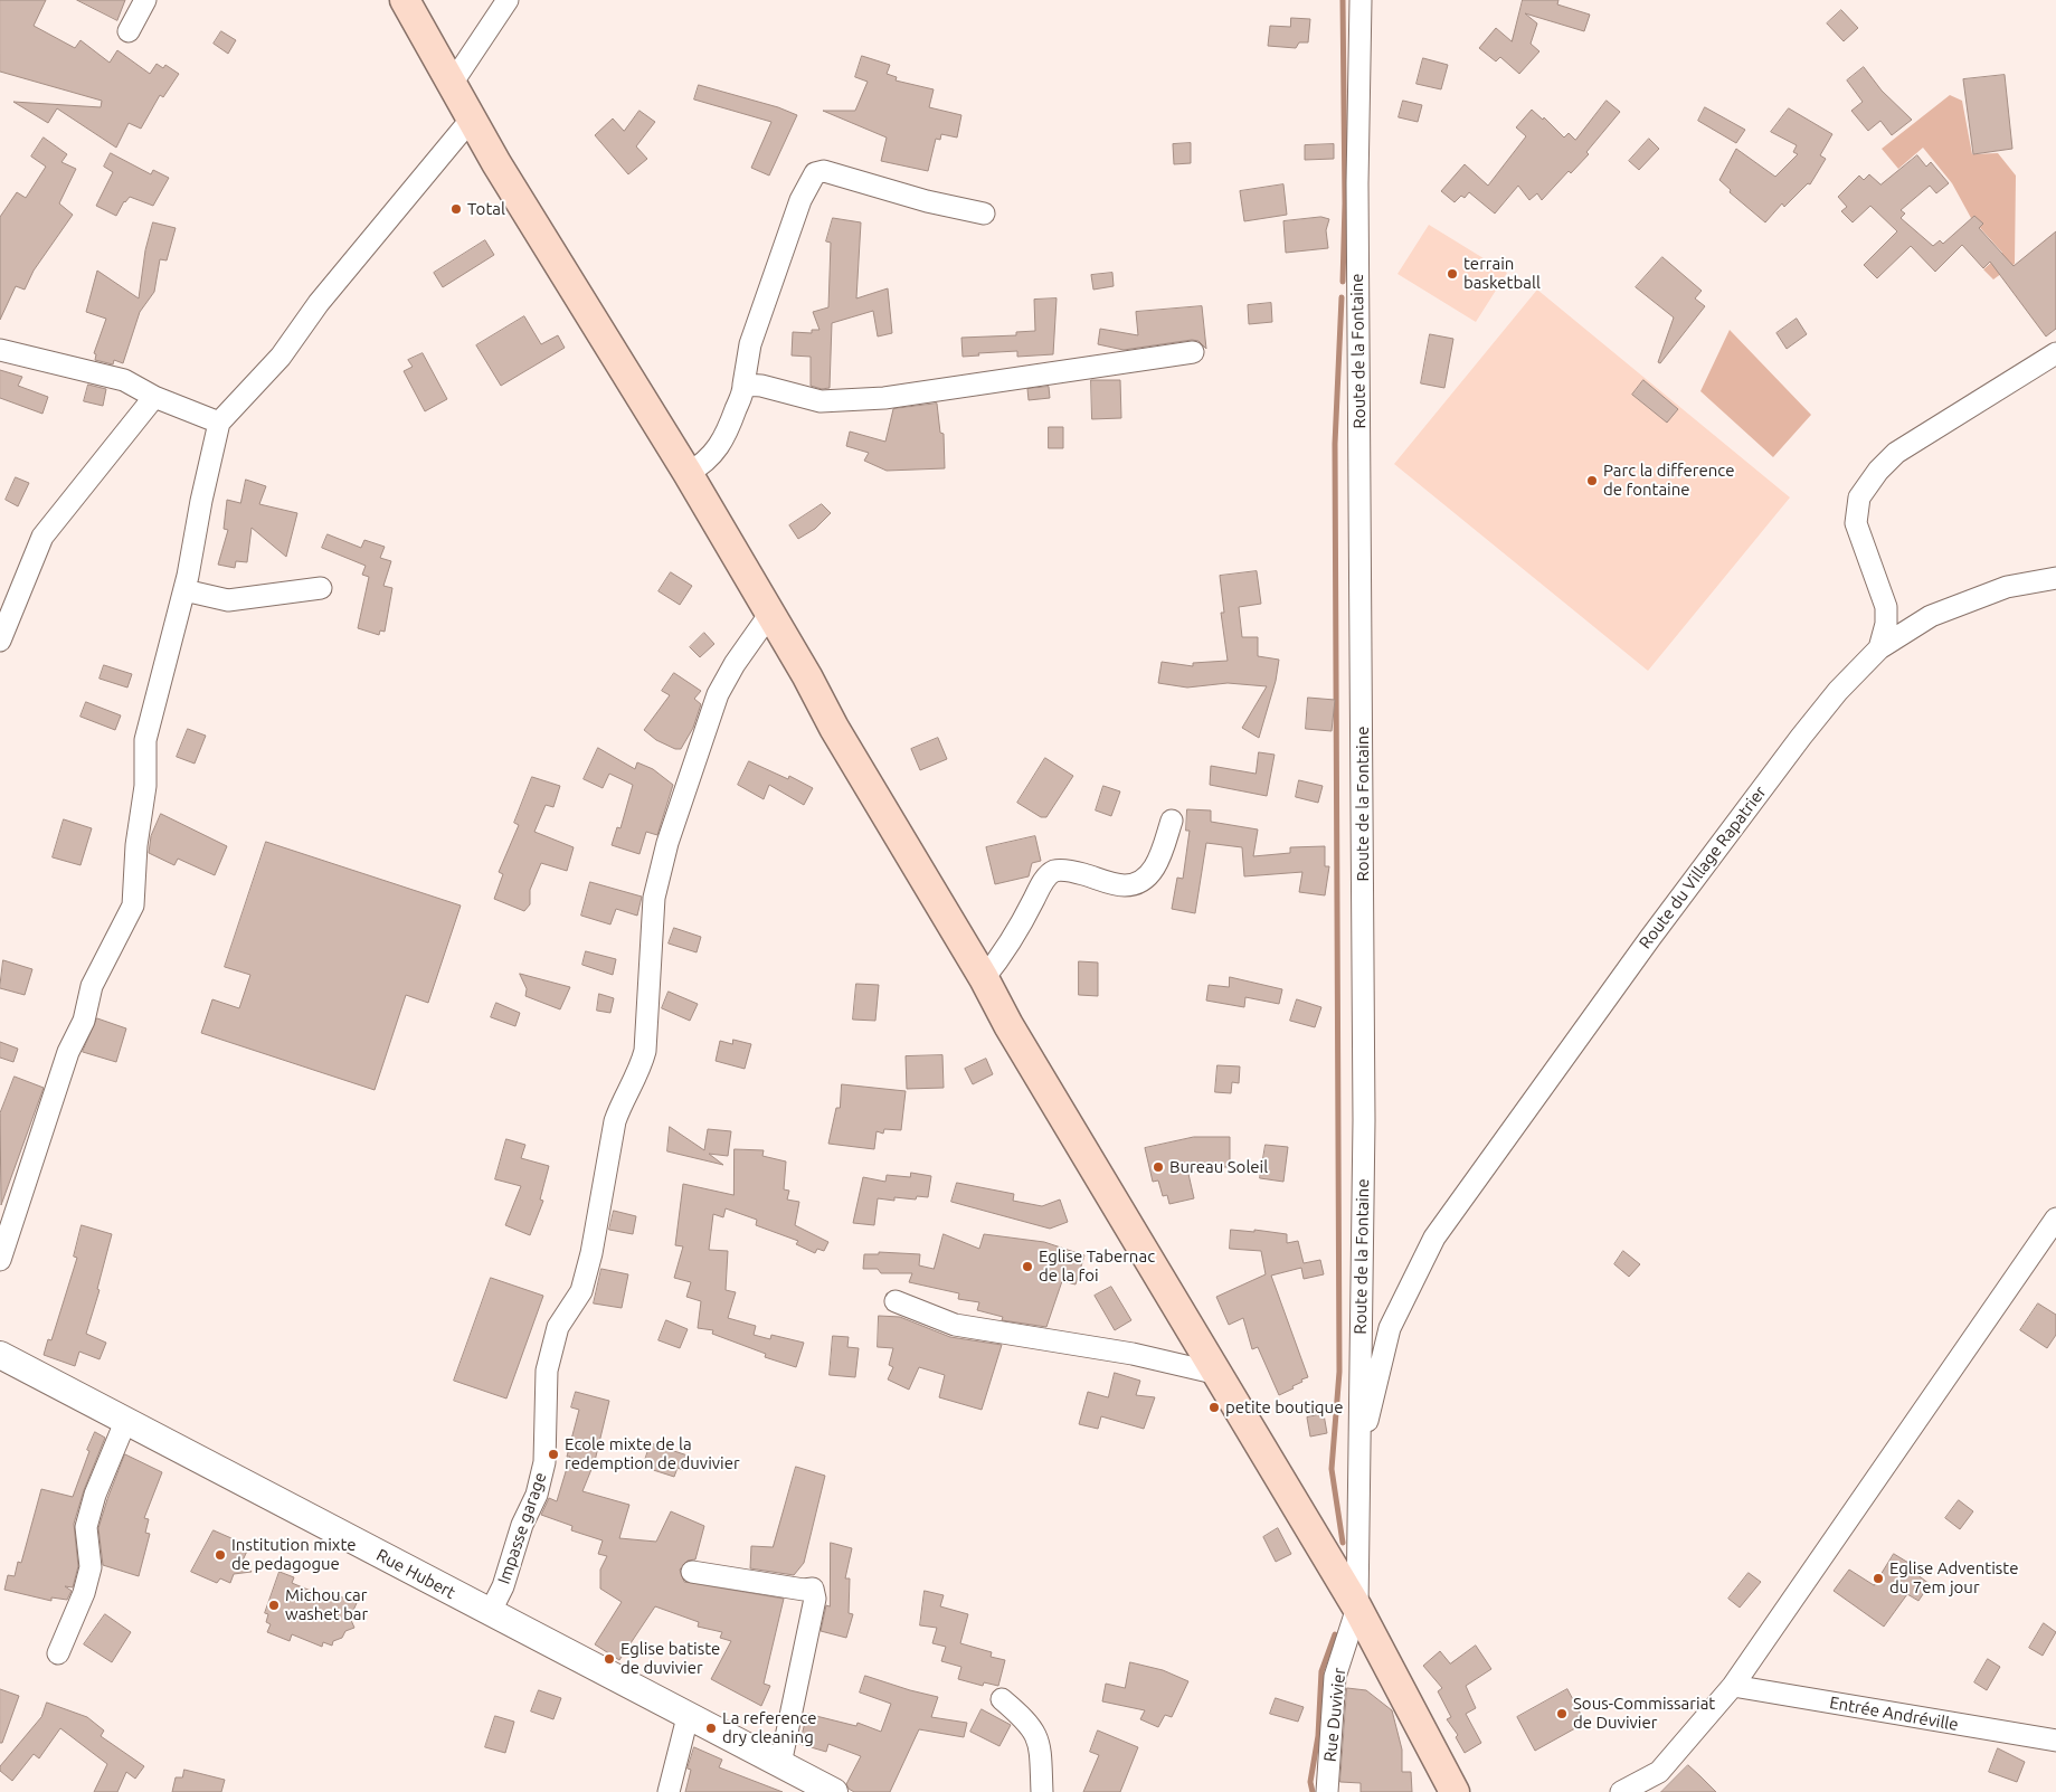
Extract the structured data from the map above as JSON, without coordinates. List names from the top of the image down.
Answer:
{
  "streets": {
    "street": [
      "Route de la Fontaine",
      "Route du Village Rapatrier",
      "Impasse garage",
      "Rue Hubert",
      "Entrée Andréville",
      "Rue Duvivier"
    ]
  },
  "crossings": [
    ["Route de la Fontaine", "Route du Village Rapatrier"],
    ["Route de la Fontaine", "Rue Duvivier"],
    ["Impasse garage", "Rue Hubert"]
  ],
  "places": [
    "Total",
    "terrain basketball",
    "Parc la difference de fontaine",
    "Bureau Soleil",
    "Eglise Tabernac de la foi",
    "petite boutique",
    "Ecole mixte de la redemption de duvivier",
    "Institution mixte de pedagogue",
    "Eglise Adventiste du 7em jour",
    "Michou car washet bar",
    "Eglise batiste de duvivier",
    "Sous-Commissariat de Duvivier",
    "La reference dry cleaning"
  ]
}
